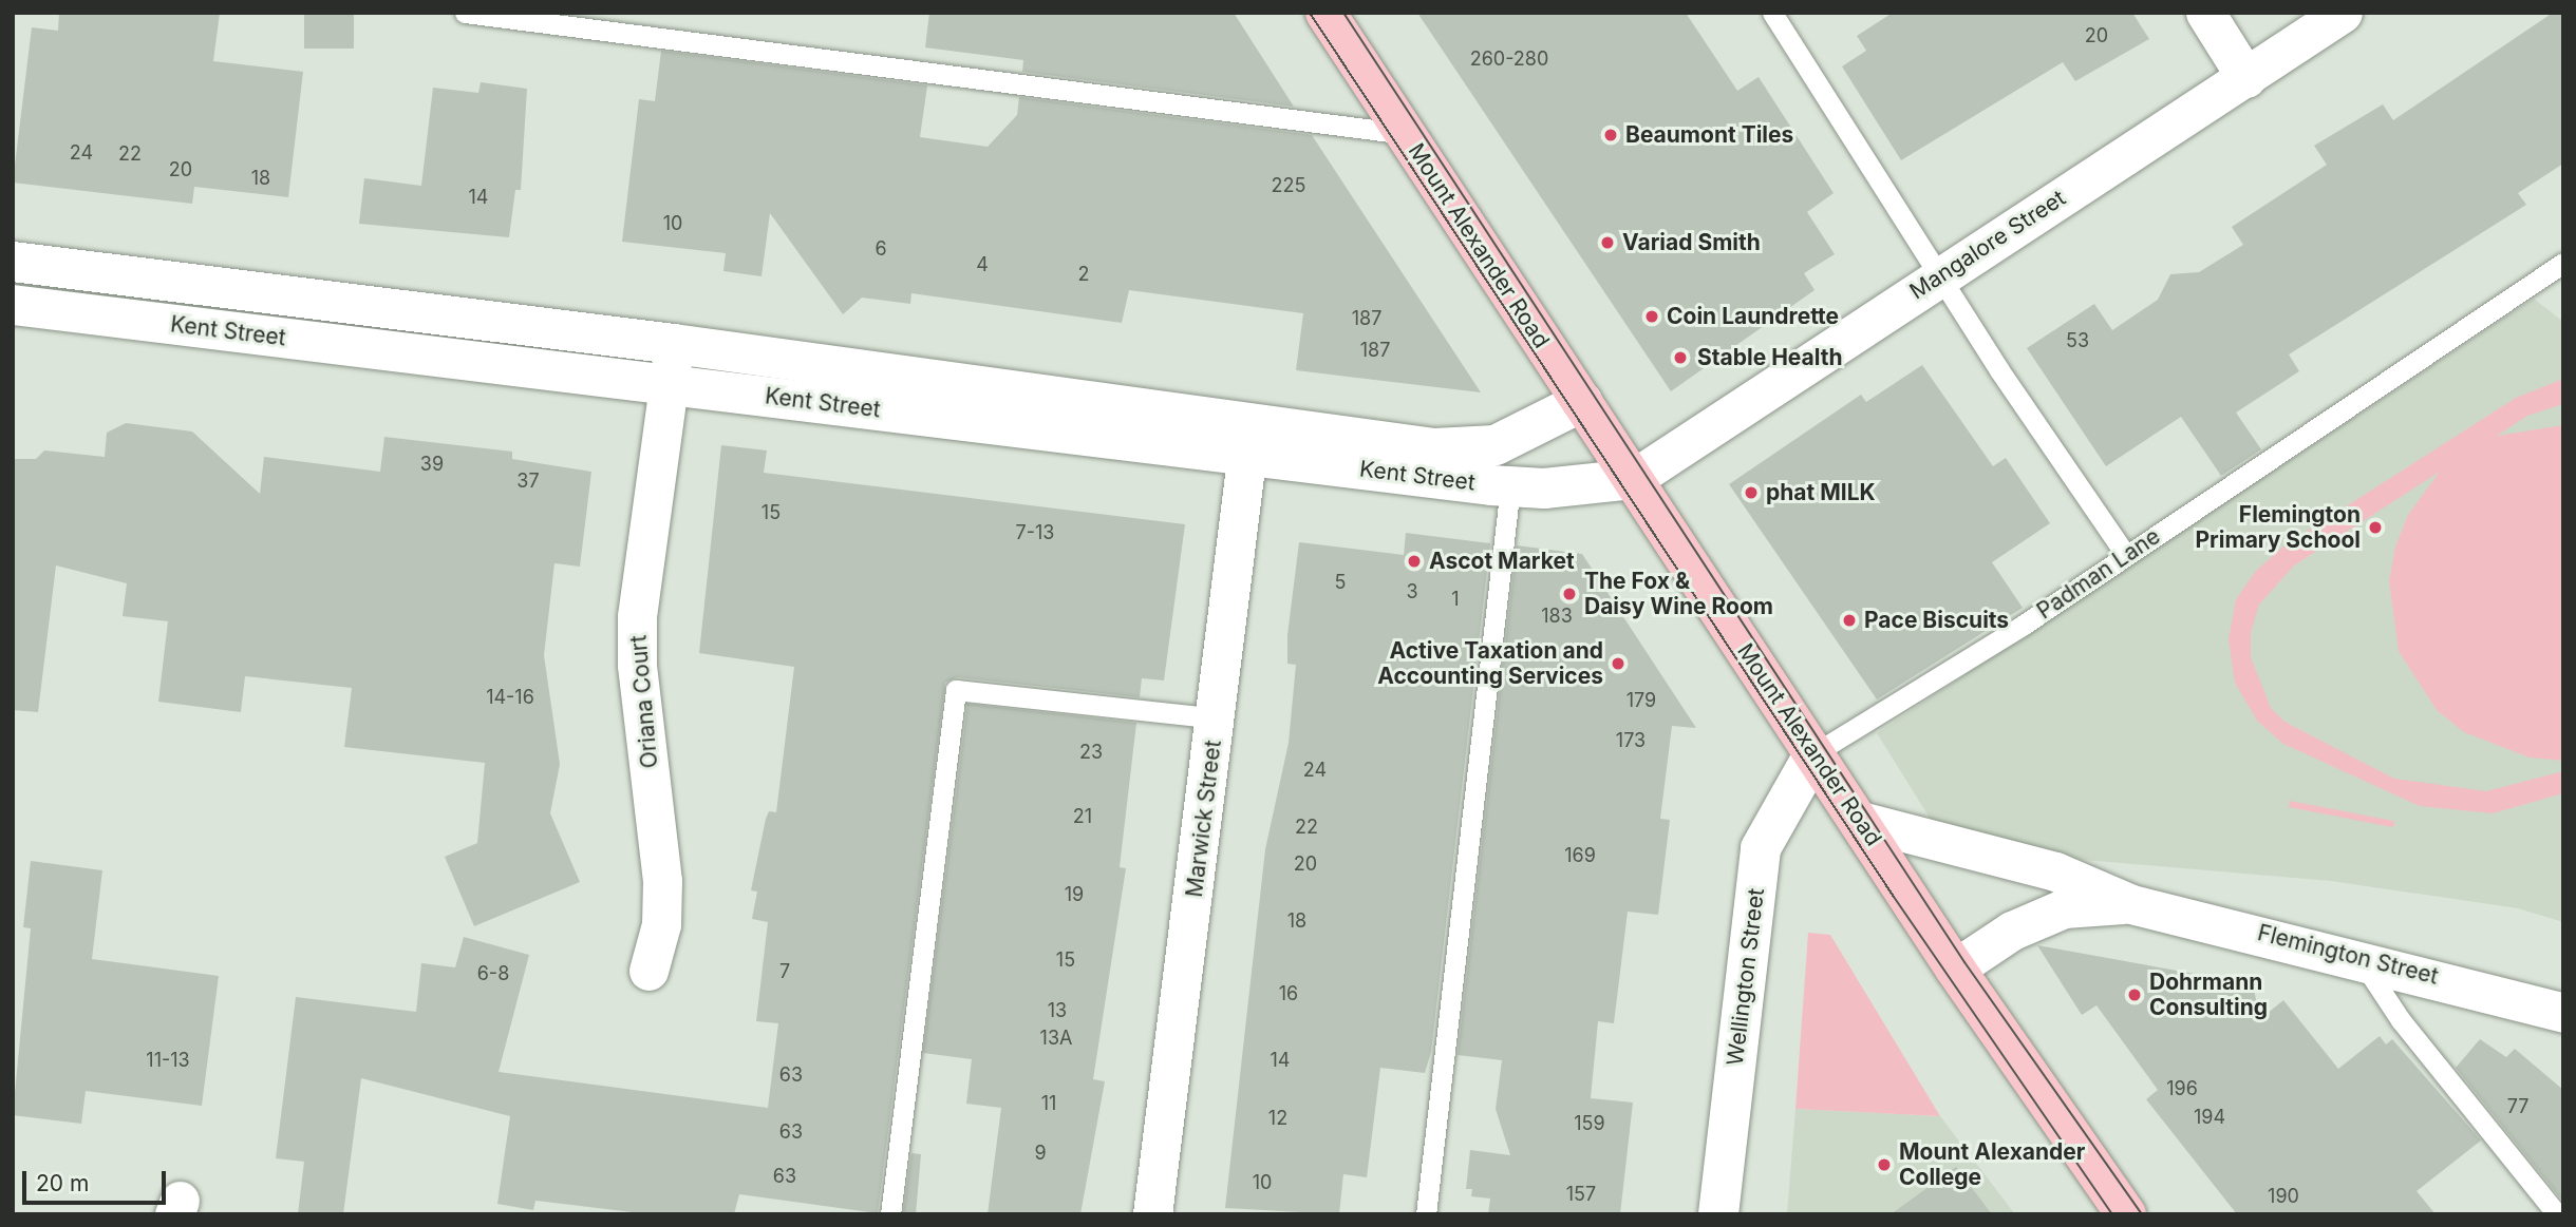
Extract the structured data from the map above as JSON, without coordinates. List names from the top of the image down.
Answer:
{
  "streets": {
    "main road": ["Mount Alexander Road"],
    "street": [
      "Mangalore Street",
      "Kent Street",
      "Oriana Court",
      "Marwick Street",
      "Flemington Street",
      "Wellington Street"
    ],
    "lane": ["Padman Lane"]
  },
  "crossings": [
    ["Mangalore Street", "Mount Alexander Road"],
    ["Mangalore Street", "Kent Street"],
    ["Mount Alexander Road", "Kent Street"],
    ["Mount Alexander Road", "Padman Lane"],
    ["Mount Alexander Road", "Flemington Street"],
    ["Mount Alexander Road", "Wellington Street"],
    ["Kent Street", "Oriana Court"],
    ["Kent Street", "Marwick Street"],
    ["Padman Lane", "Wellington Street"]
  ],
  "places": [
    "Beaumont Tiles",
    "Variad Smith",
    "Coin Laundrette",
    "Stable Health",
    "phat MILK",
    "Flemington Primary School",
    "Ascot Market",
    "The Fox & Daisy Wine Room",
    "Pace Biscuits",
    "Active Taxation and Accounting Services",
    "Dohrmann Consulting",
    "Mount Alexander College"
  ],
  "house_numbers": [
    "20",
    "260-280",
    "24",
    "22",
    "20",
    "18",
    "225",
    "14",
    "10",
    "6",
    "4",
    "2",
    "187",
    "53",
    "187",
    "39",
    "37",
    "15",
    "7-13",
    "5",
    "3",
    "1",
    "183",
    "14-16",
    "179",
    "173",
    "23",
    "24",
    "21",
    "22",
    "169",
    "20",
    "19",
    "18",
    "15",
    "7",
    "6-8",
    "16",
    "13",
    "13A",
    "11-13",
    "14",
    "63",
    "196",
    "11",
    "77",
    "194",
    "12",
    "159",
    "63",
    "9",
    "63",
    "10",
    "157",
    "190"
  ],
  "scale_bar": "20 m"
}
